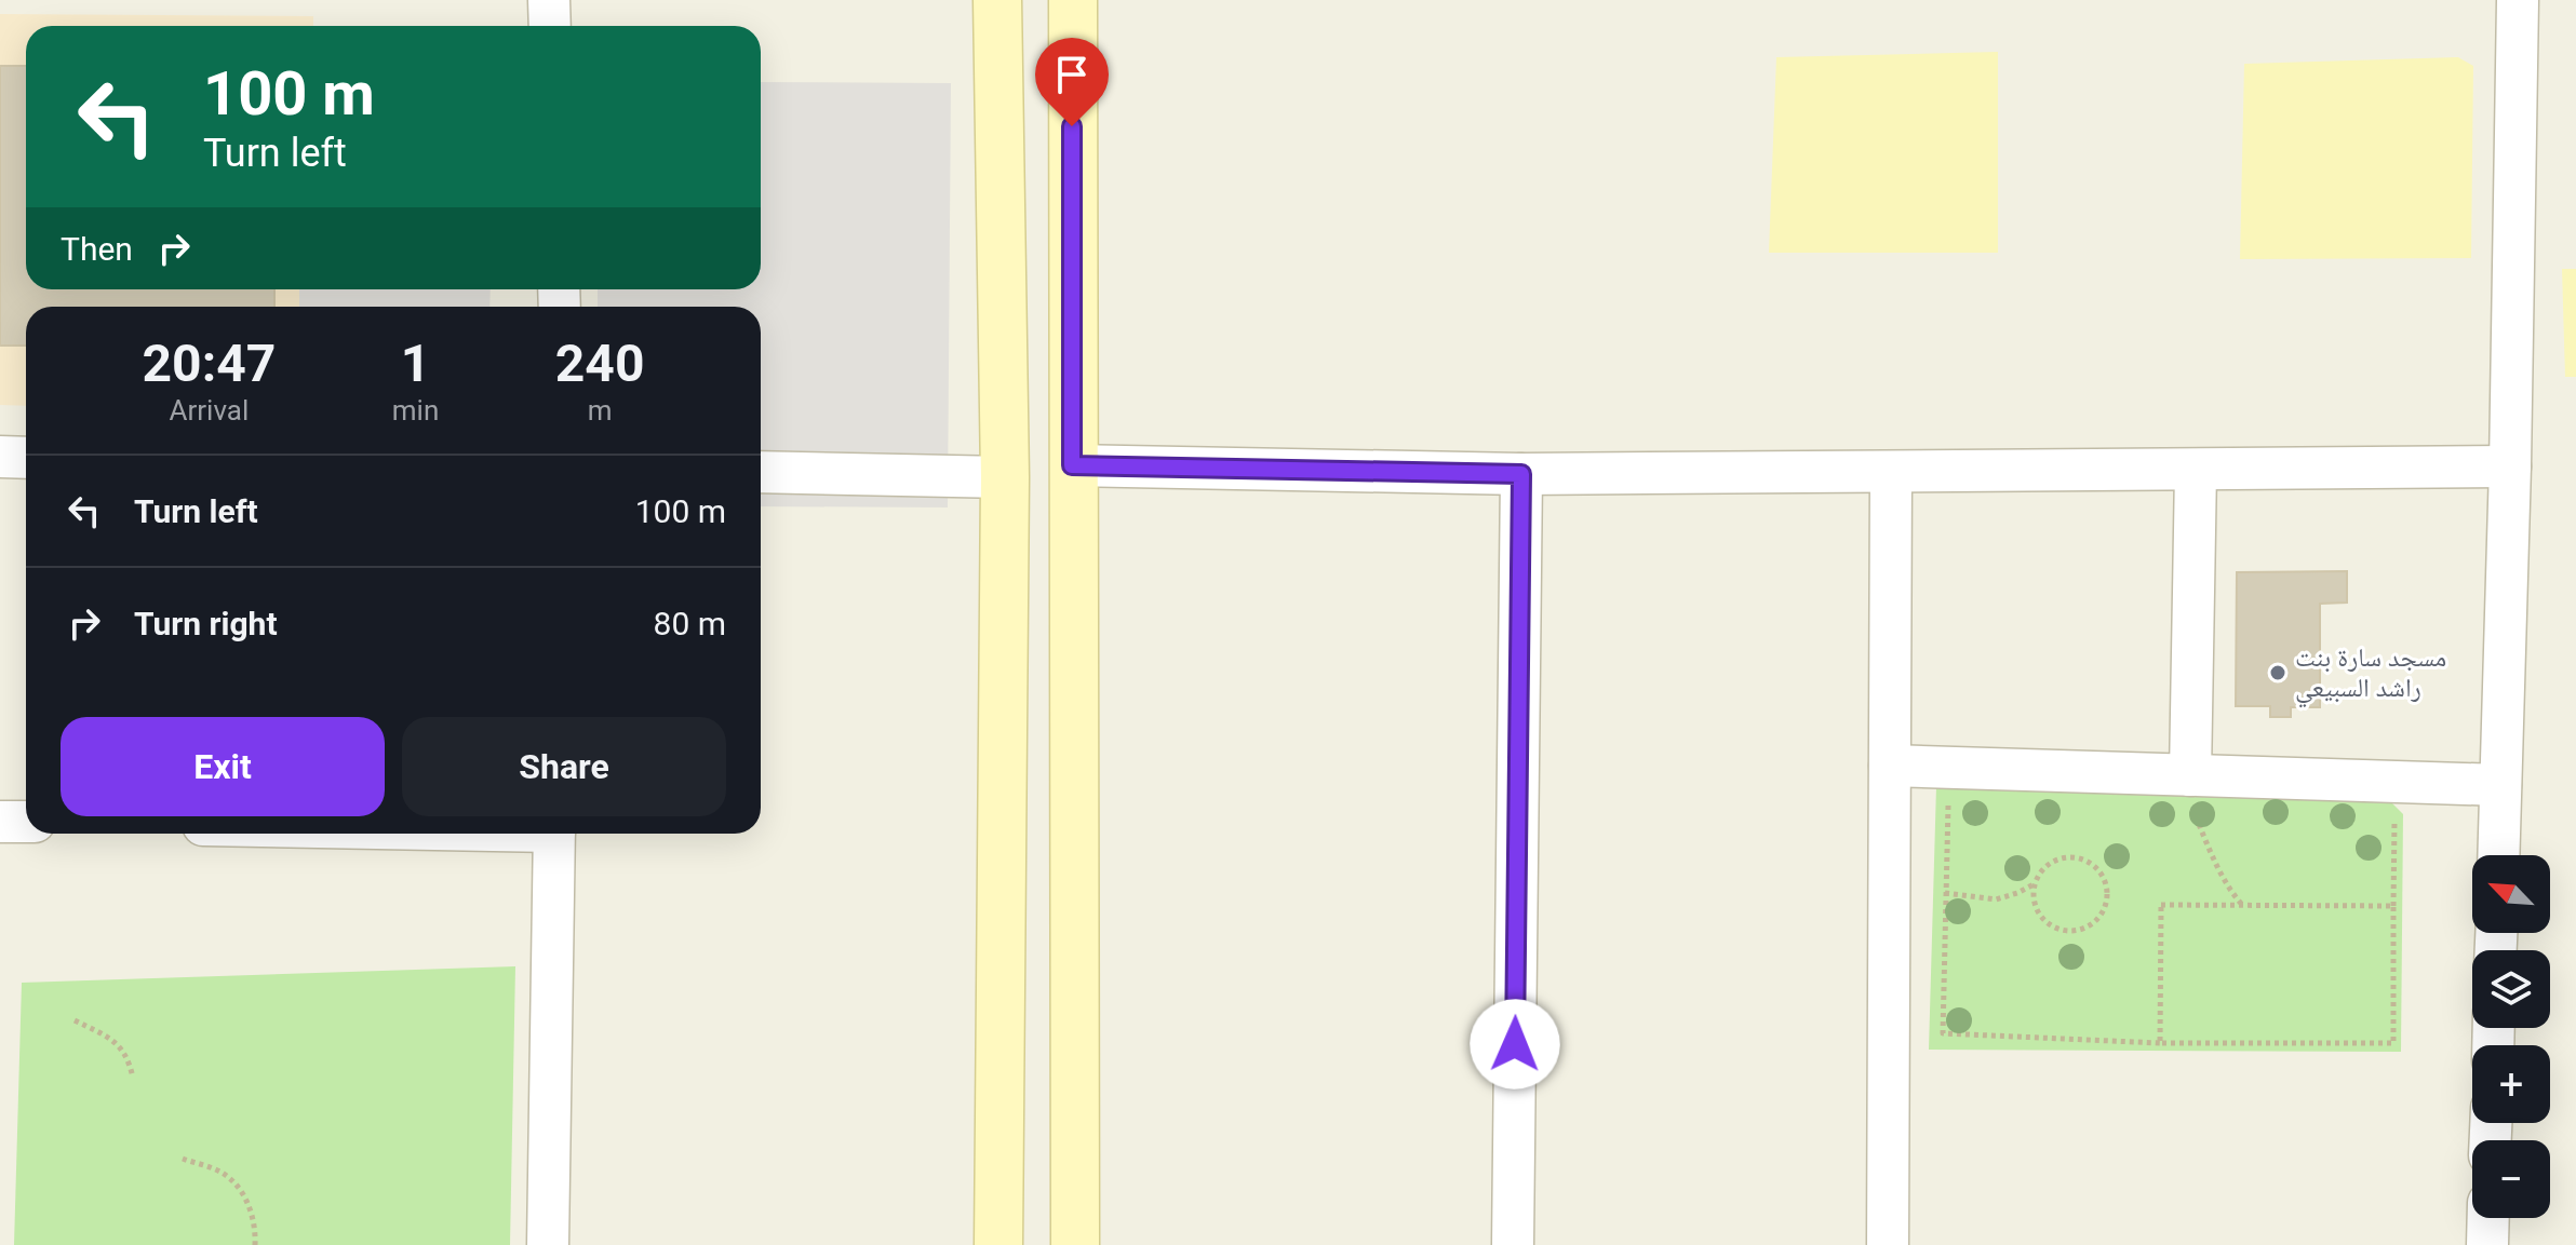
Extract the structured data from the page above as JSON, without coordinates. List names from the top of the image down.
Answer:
{
  "places": ["مسجد سارة بنت راشد السبيعي"],
  "north": "top left",
  "page": {
    "turn": ["100 m", "Turn left"],
    "then": "Then",
    "eta": [
      "20:47",
      "Arrival",
      "1",
      "min",
      "240",
      "m"
    ],
    "list": [
      {
        "name": "Turn left",
        "value": "100 m"
      },
      {
        "name": "Turn right",
        "value": "80 m"
      }
    ],
    "buttons": ["Exit", "Share"],
    "map_buttons": ["+", "−"]
  }
}
